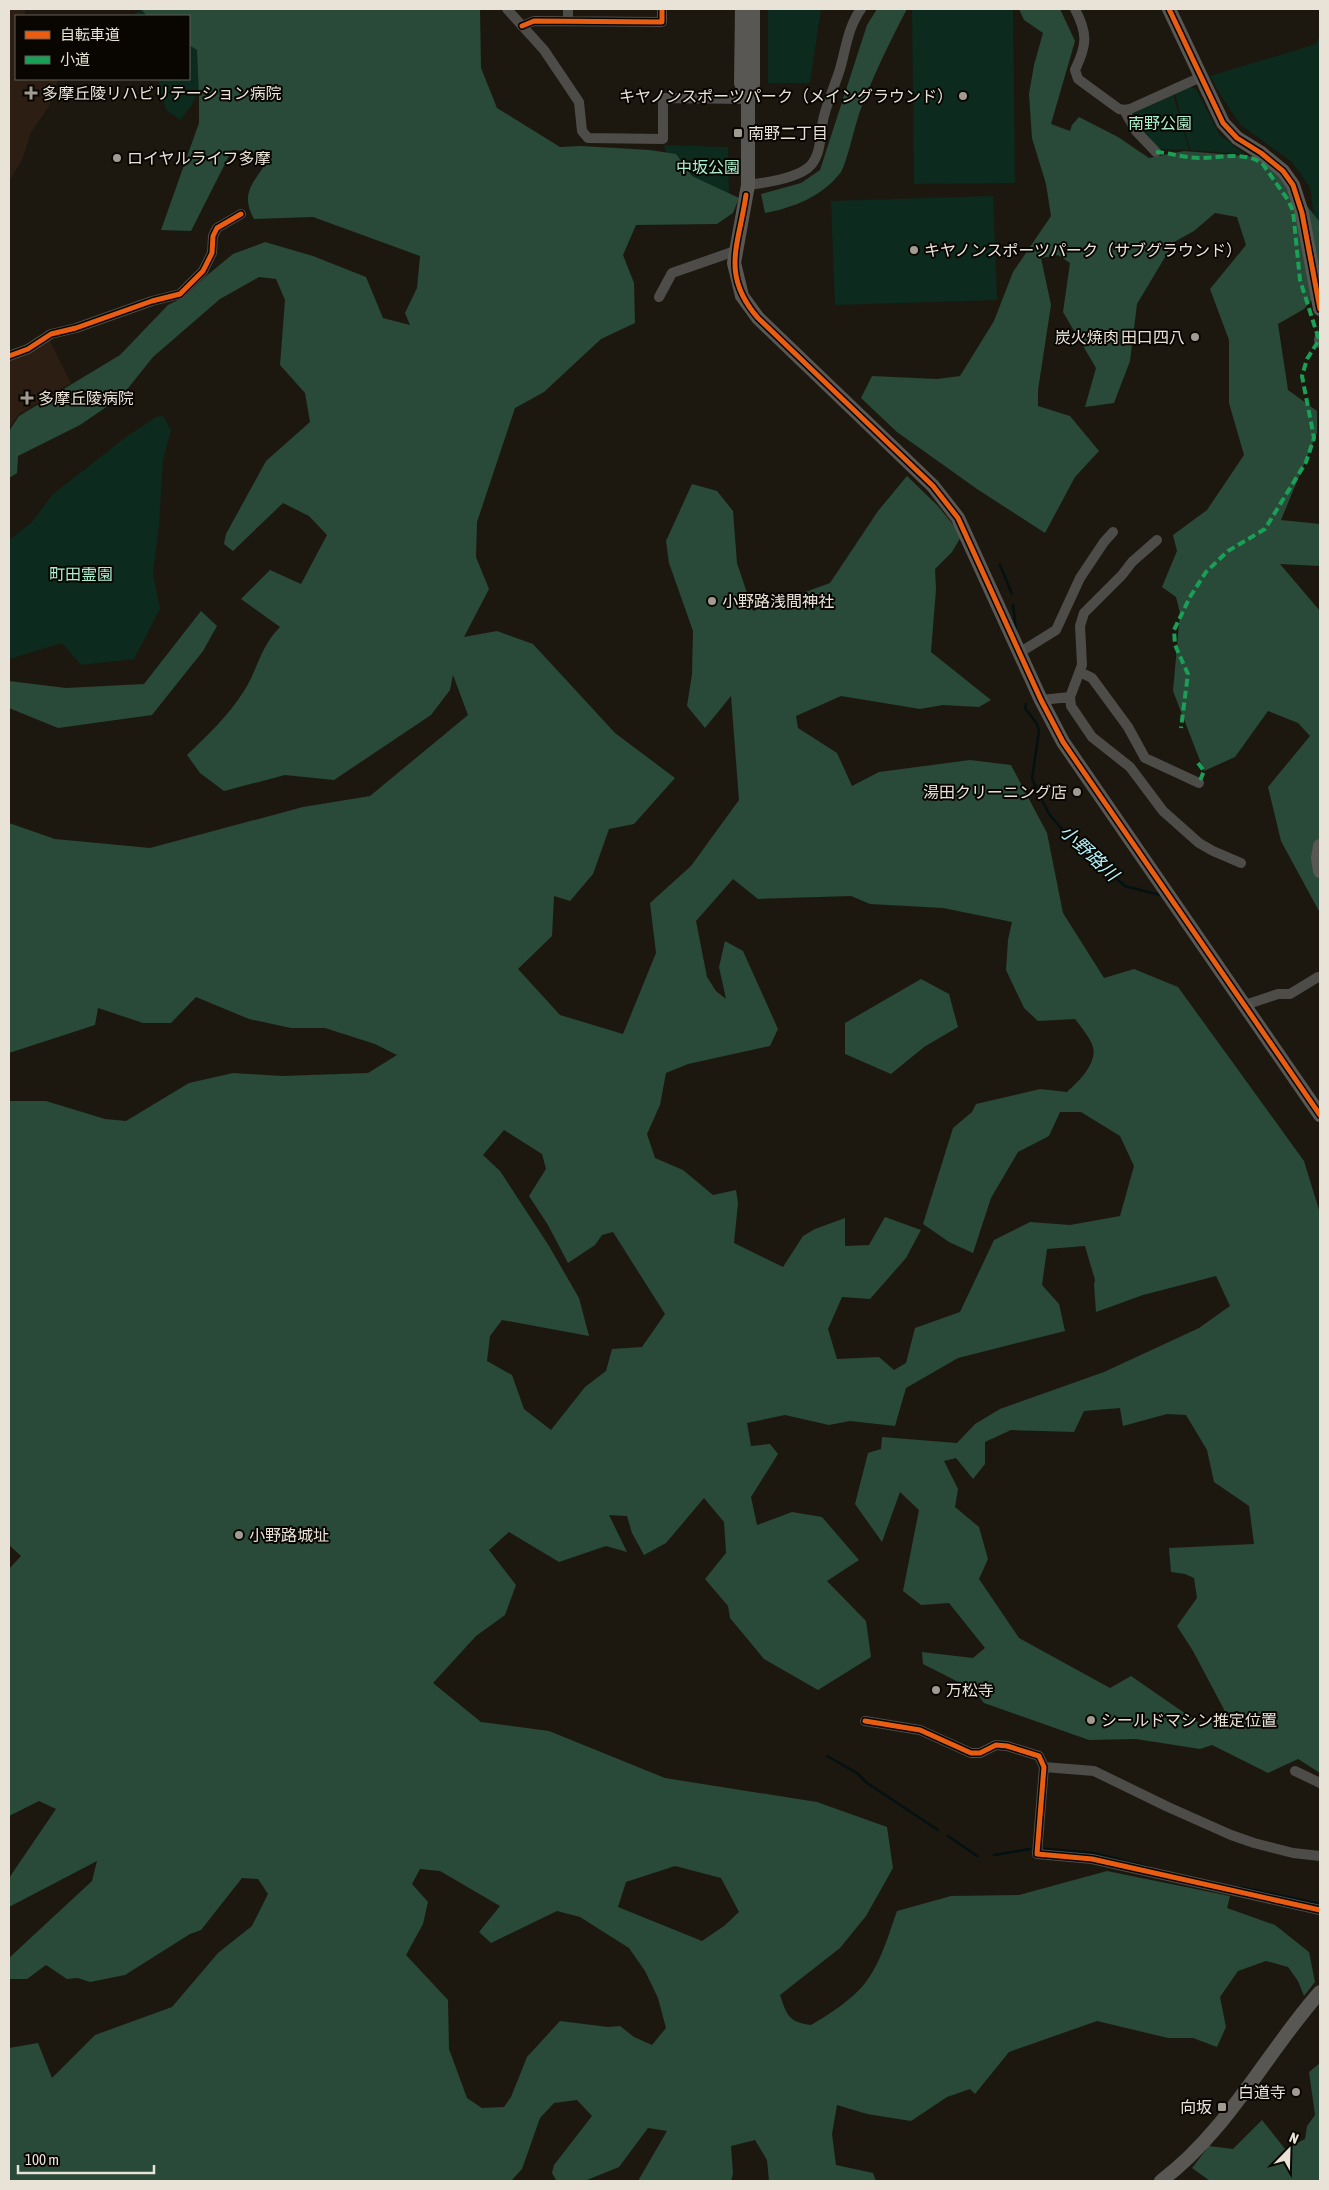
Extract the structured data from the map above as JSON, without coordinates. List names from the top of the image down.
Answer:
{
  "water": ["小野路川"],
  "parks": ["南野公園", "中坂公園", "町田霊園"],
  "places": {
    "health": ["多摩丘陵リハビリテーション病院", "多摩丘陵病院"],
    "other": [
      "キヤノンスポーツパーク（メイングラウンド）",
      "ロイヤルライフ多摩",
      "キヤノンスポーツパーク（サブグラウンド）",
      "炭火焼肉 田口四八",
      "小野路浅間神社",
      "湯田クリーニング店",
      "小野路城址",
      "万松寺",
      "シールドマシン推定位置",
      "白道寺"
    ],
    "transit": ["南野二丁目", "向坂"]
  },
  "legend": ["自転車道", "小道"],
  "scale_bar": "100 m",
  "north": "top right"
}
